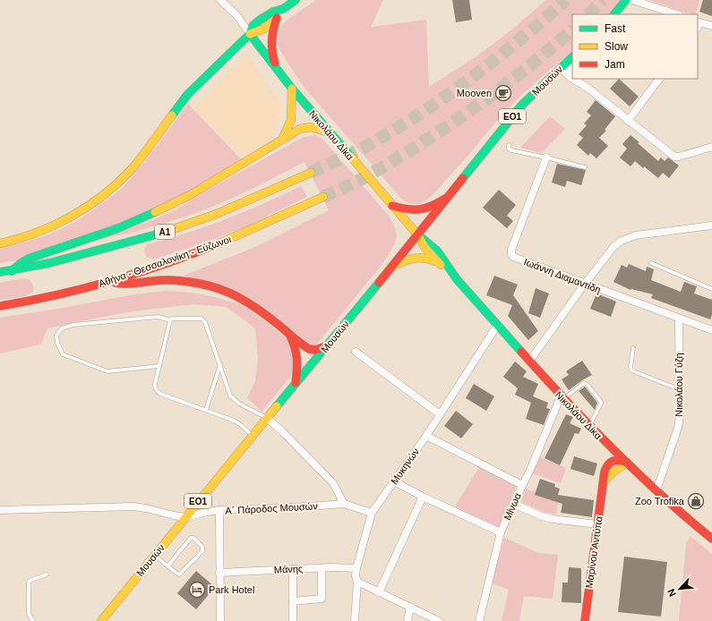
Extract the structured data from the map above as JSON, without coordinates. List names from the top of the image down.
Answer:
{
  "streets": {
    "main road": [
      "Μουσών",
      "ΕΟ1",
      "Νικολάου Δίκα",
      "Α1",
      "Αθήνα - Θεσσαλονίκη - Εύζωνοι",
      "Μαρίνου Αντύπα"
    ],
    "street": [
      "Ιωάννη Διαμαντίδη",
      "Νικολάου Γύζη",
      "Μυκηνών",
      "Μίνωα",
      "Α΄ Πάροδος Μουσών",
      "Μάνης"
    ]
  },
  "crossings": [
    ["Μουσών", "Νικολάου Δίκα"],
    ["Μουσών", "Α΄ Πάροδος Μουσών"],
    ["Νικολάου Δίκα", "Νικολάου Γύζη"],
    ["Νικολάου Δίκα", "Μυκηνών"],
    ["Νικολάου Δίκα", "Μίνωα"],
    ["Νικολάου Δίκα", "Μαρίνου Αντύπα"],
    ["Ιωάννη Διαμαντίδη", "Νικολάου Γύζη"],
    ["Μυκηνών", "Α΄ Πάροδος Μουσών"],
    ["Μυκηνών", "Μάνης"]
  ],
  "places": {
    "cafe": ["Mooven"],
    "shop": ["Zoo Trofika"],
    "hotel": ["Park Hotel"]
  },
  "legend": ["Fast", "Slow", "Jam"],
  "north": "bottom left"
}
